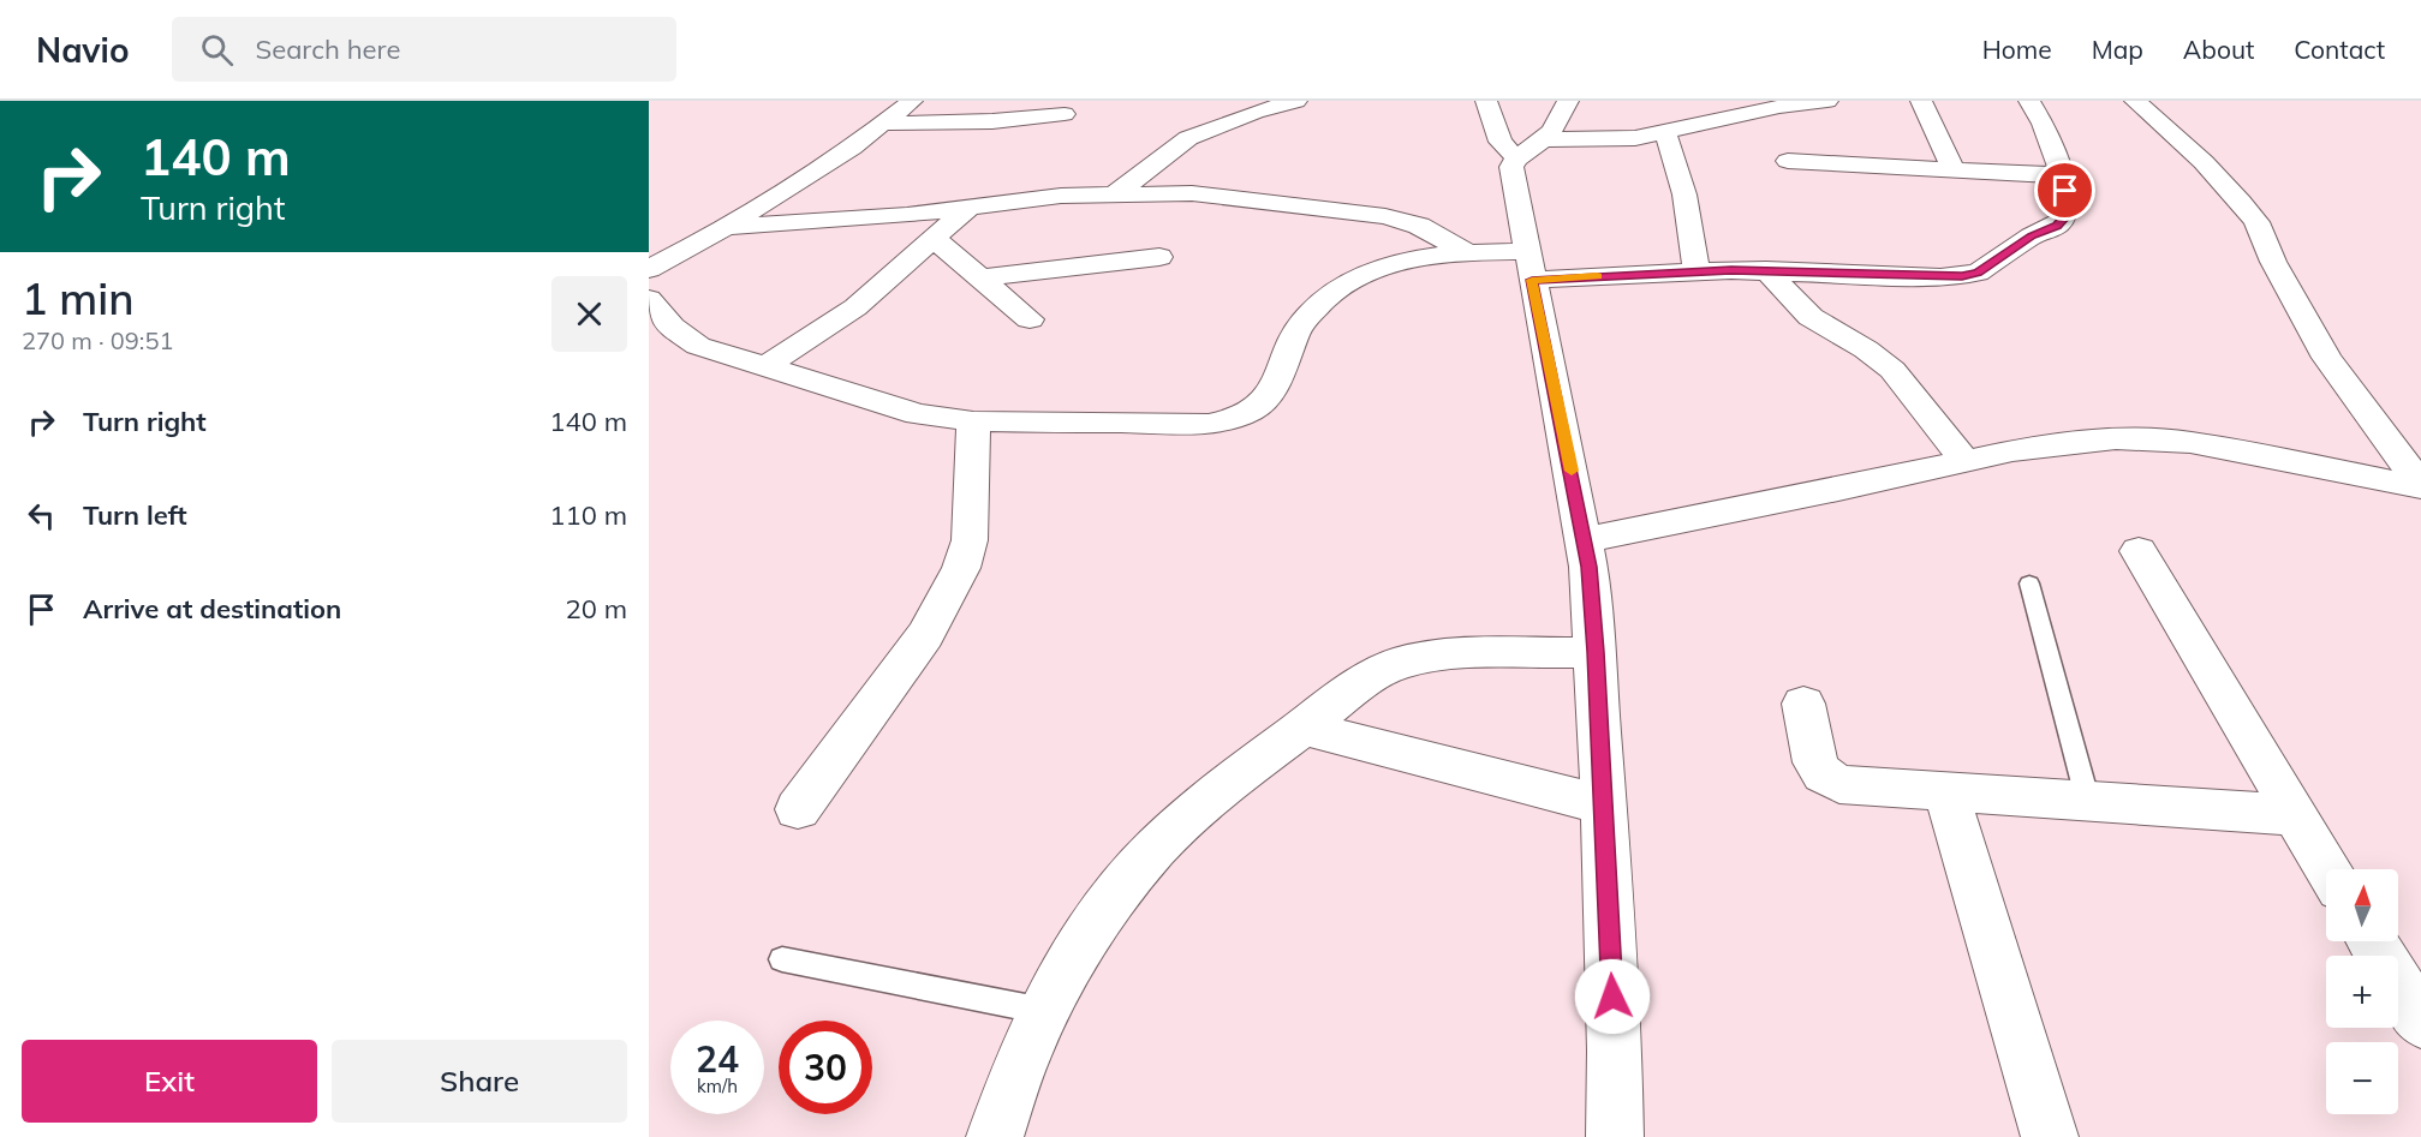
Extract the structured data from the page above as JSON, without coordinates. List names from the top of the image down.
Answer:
{
  "north": "top",
  "page": {
    "header": "Navio",
    "search": "Search here",
    "nav": [
      "Home",
      "Map",
      "About",
      "Contact"
    ],
    "turn": ["140 m", "Turn right"],
    "heading": ["1 min", "270 m · 09:51"],
    "list": [
      {
        "name": "Turn right",
        "value": "140 m"
      },
      {
        "name": "Turn left",
        "value": "110 m"
      },
      {
        "name": "Arrive at destination",
        "value": "20 m"
      }
    ],
    "map_buttons": ["+", "−"],
    "speed": "24 km/h",
    "limit": "30",
    "buttons": ["Exit", "Share"]
  }
}
